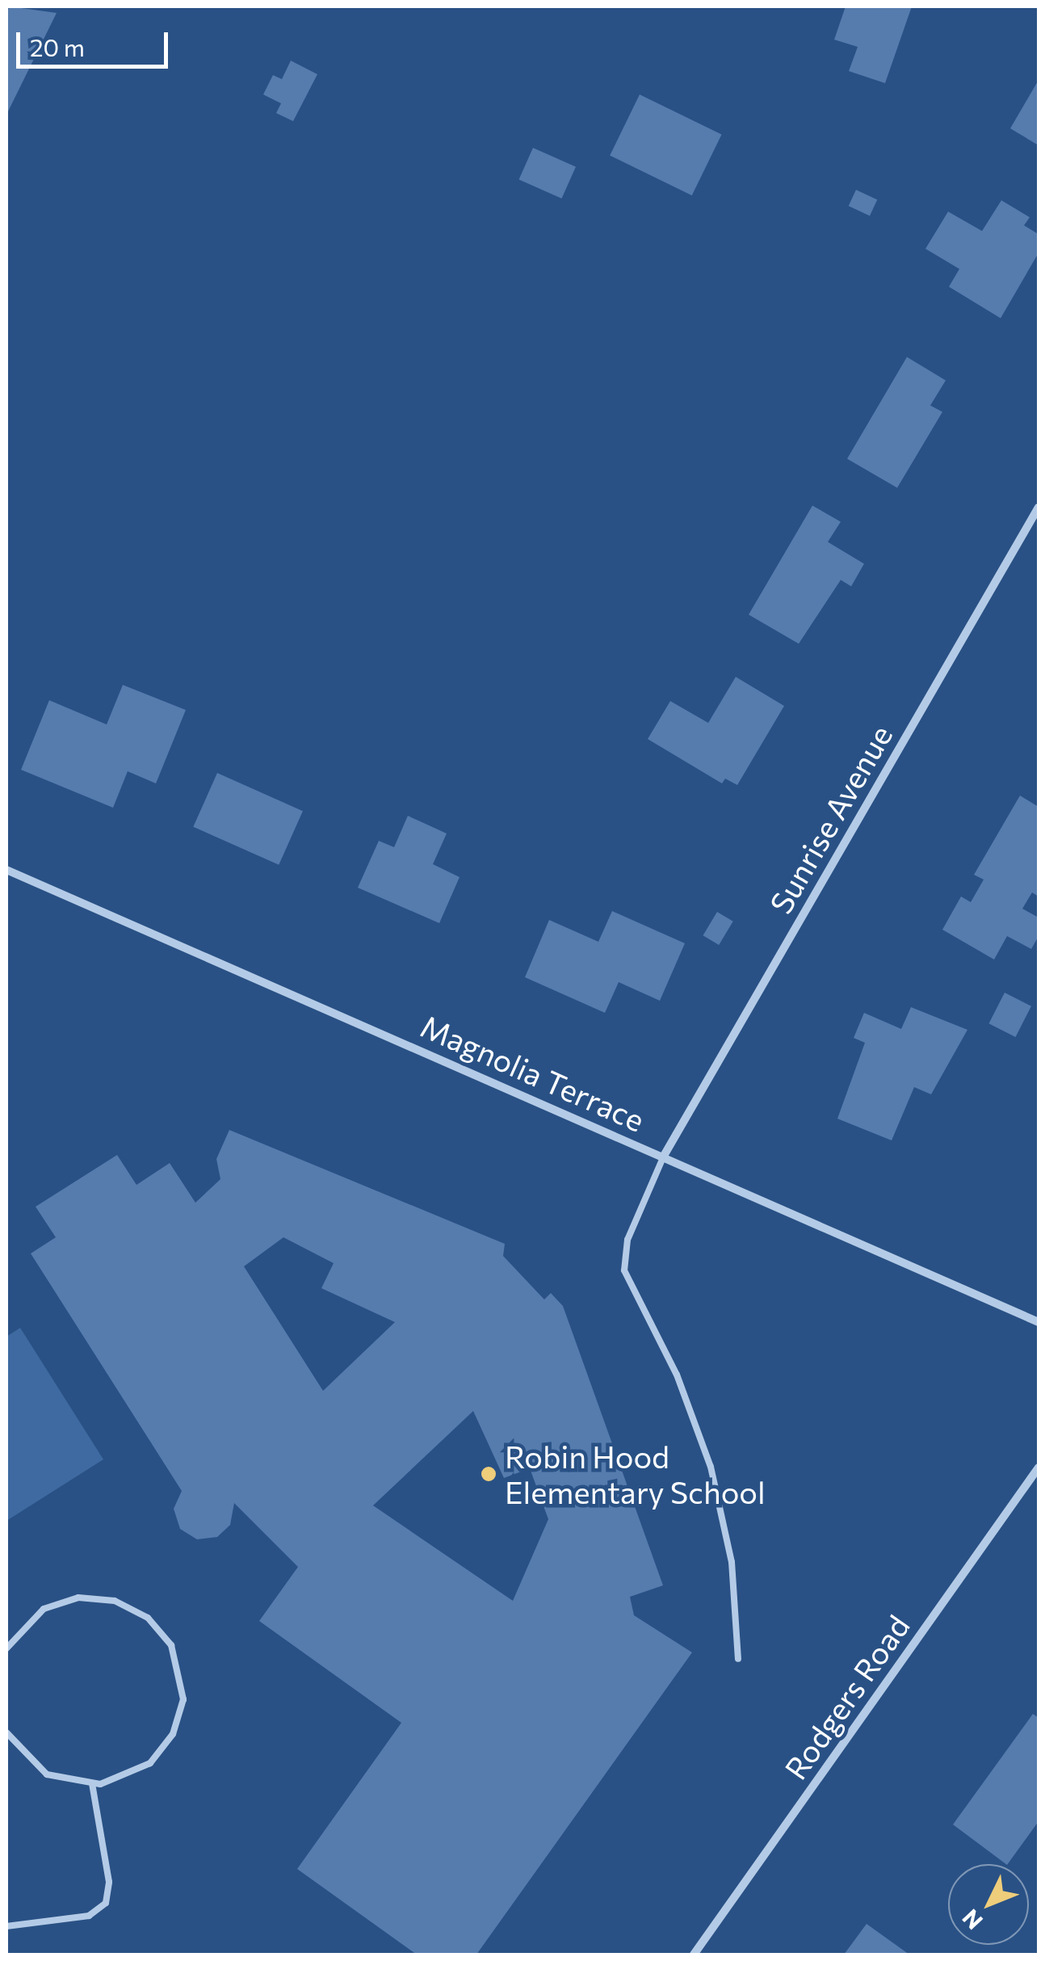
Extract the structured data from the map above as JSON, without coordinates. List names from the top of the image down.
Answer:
{
  "streets": {
    "street": ["Sunrise Avenue", "Magnolia Terrace", "Rodgers Road"]
  },
  "crossings": [
    ["Sunrise Avenue", "Magnolia Terrace"]
  ],
  "places": ["Robin Hood Elementary School"],
  "scale_bar": "20 m",
  "north": "bottom left"
}
